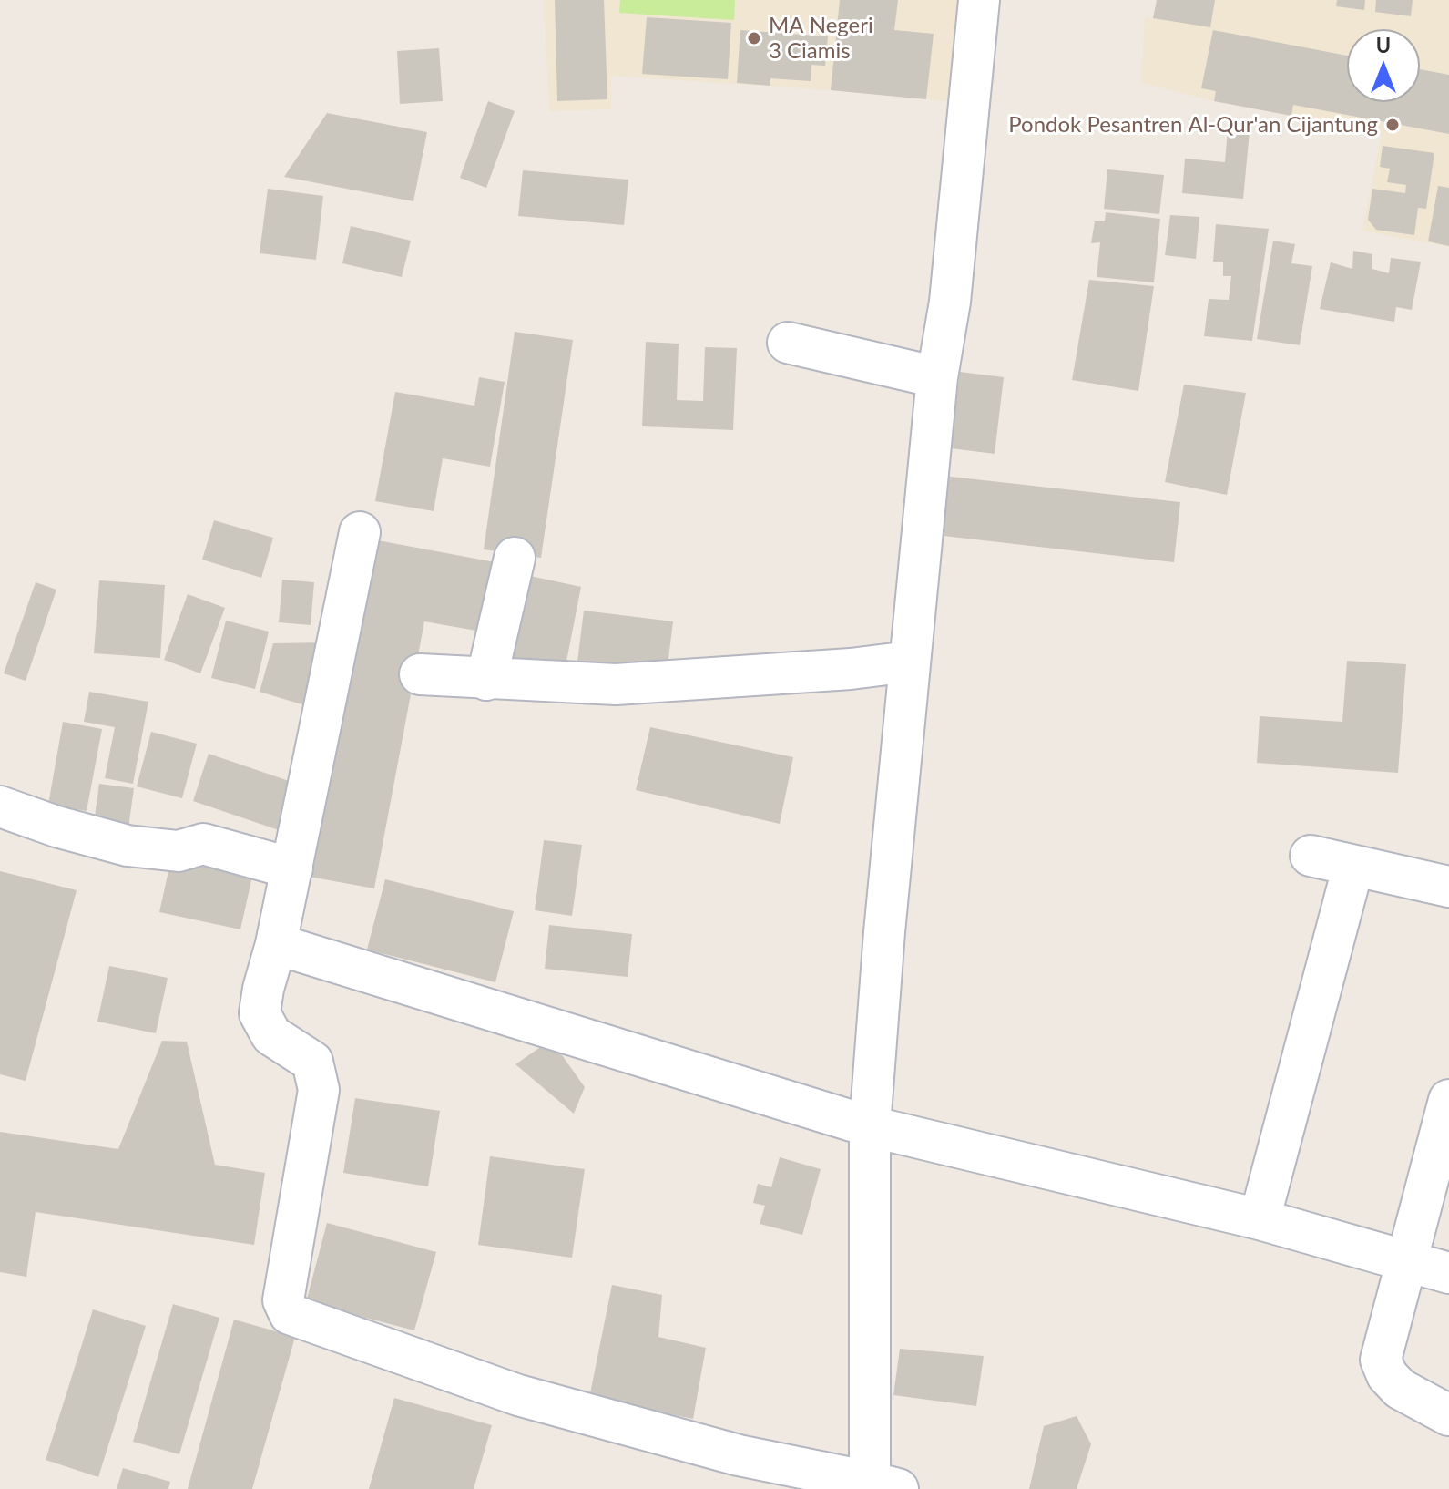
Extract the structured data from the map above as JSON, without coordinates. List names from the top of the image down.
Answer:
{
  "places": ["MA Negeri 3 Ciamis", "Pondok Pesantren Al-Qur'an Cijantung"],
  "north": "top"
}
